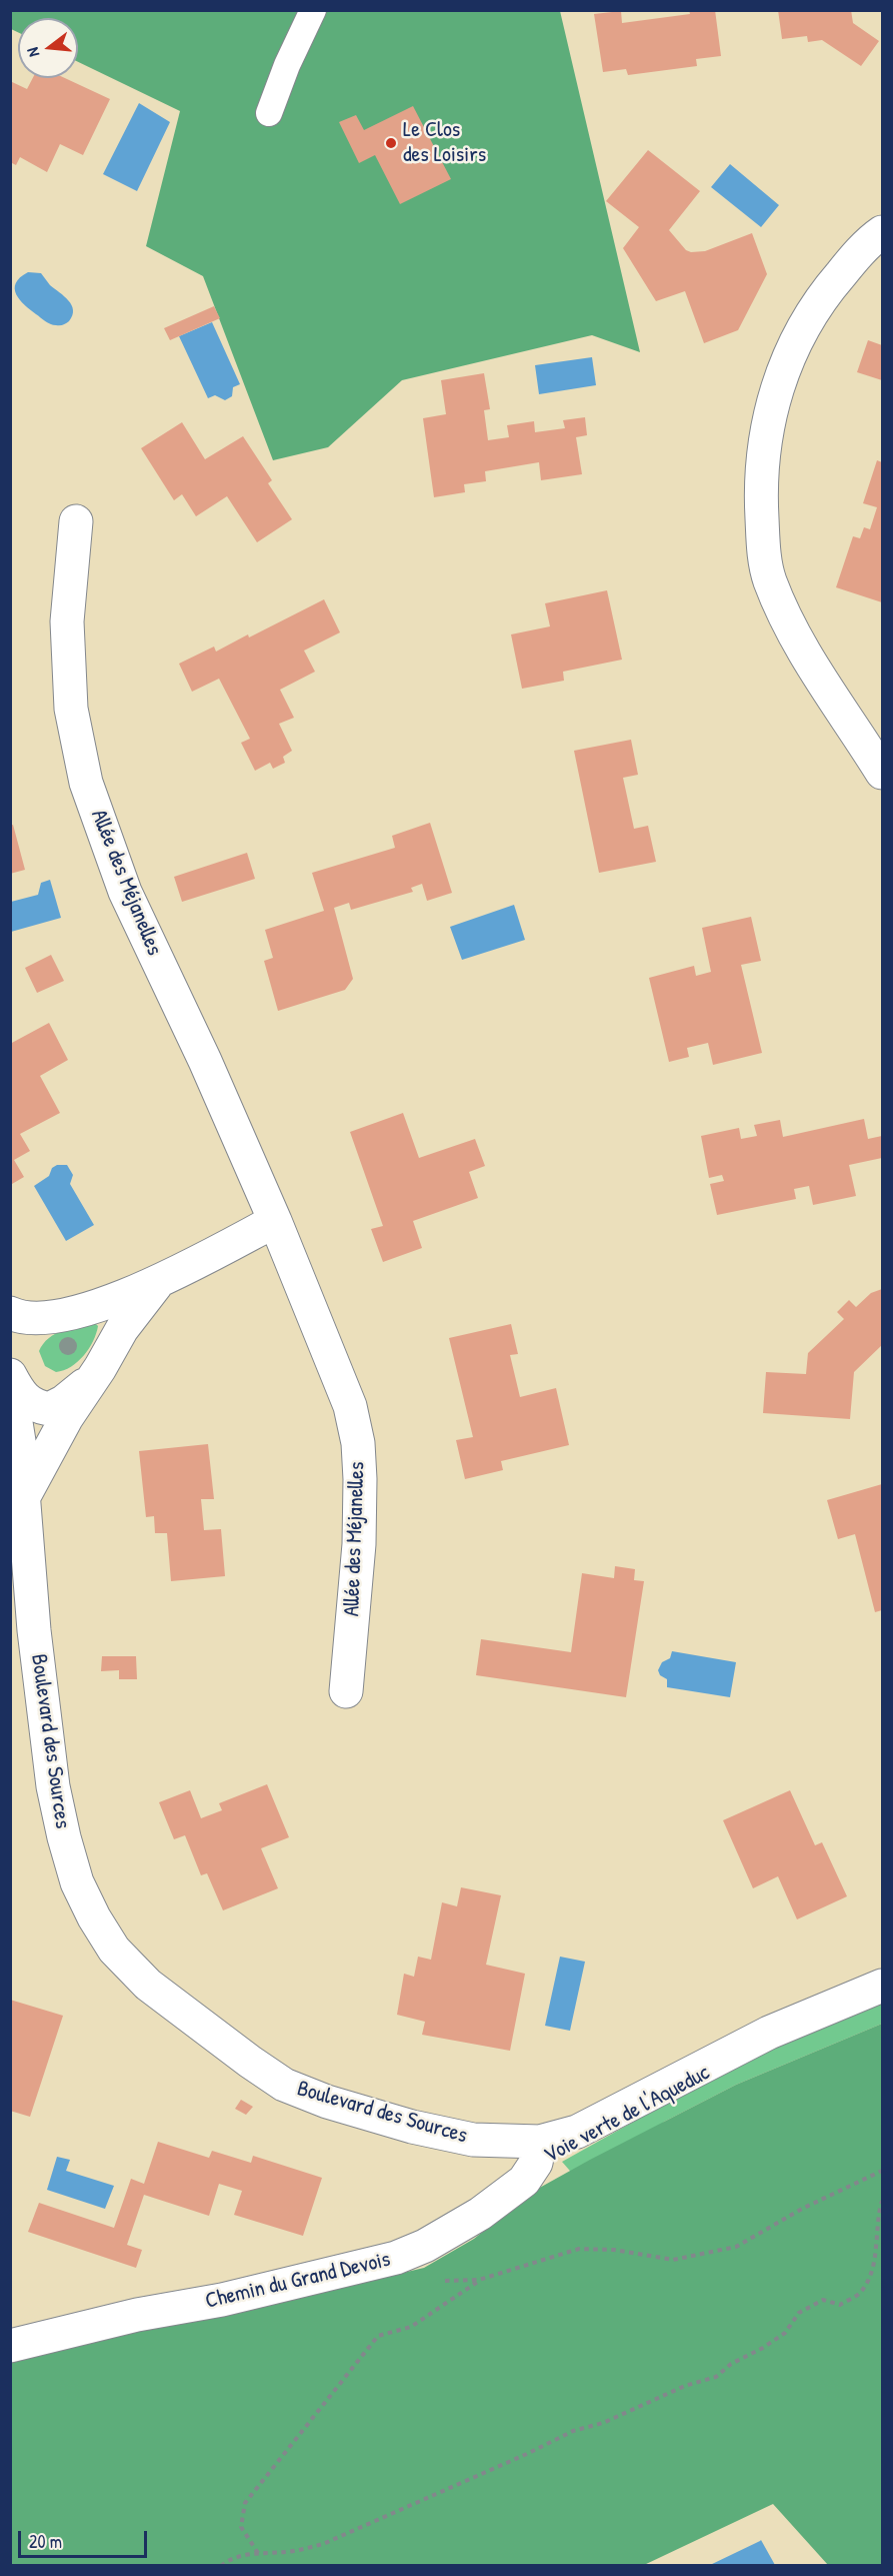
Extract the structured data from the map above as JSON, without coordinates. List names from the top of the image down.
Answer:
{
  "streets": {
    "street": ["Allée des Méjanelles", "Boulevard des Sources", "Chemin du Grand Devois"]
  },
  "crossings": [
    ["Boulevard des Sources", "Chemin du Grand Devois"]
  ],
  "places": ["Le Clos des Loisirs"],
  "scale_bar": "20 m",
  "north": "left"
}
